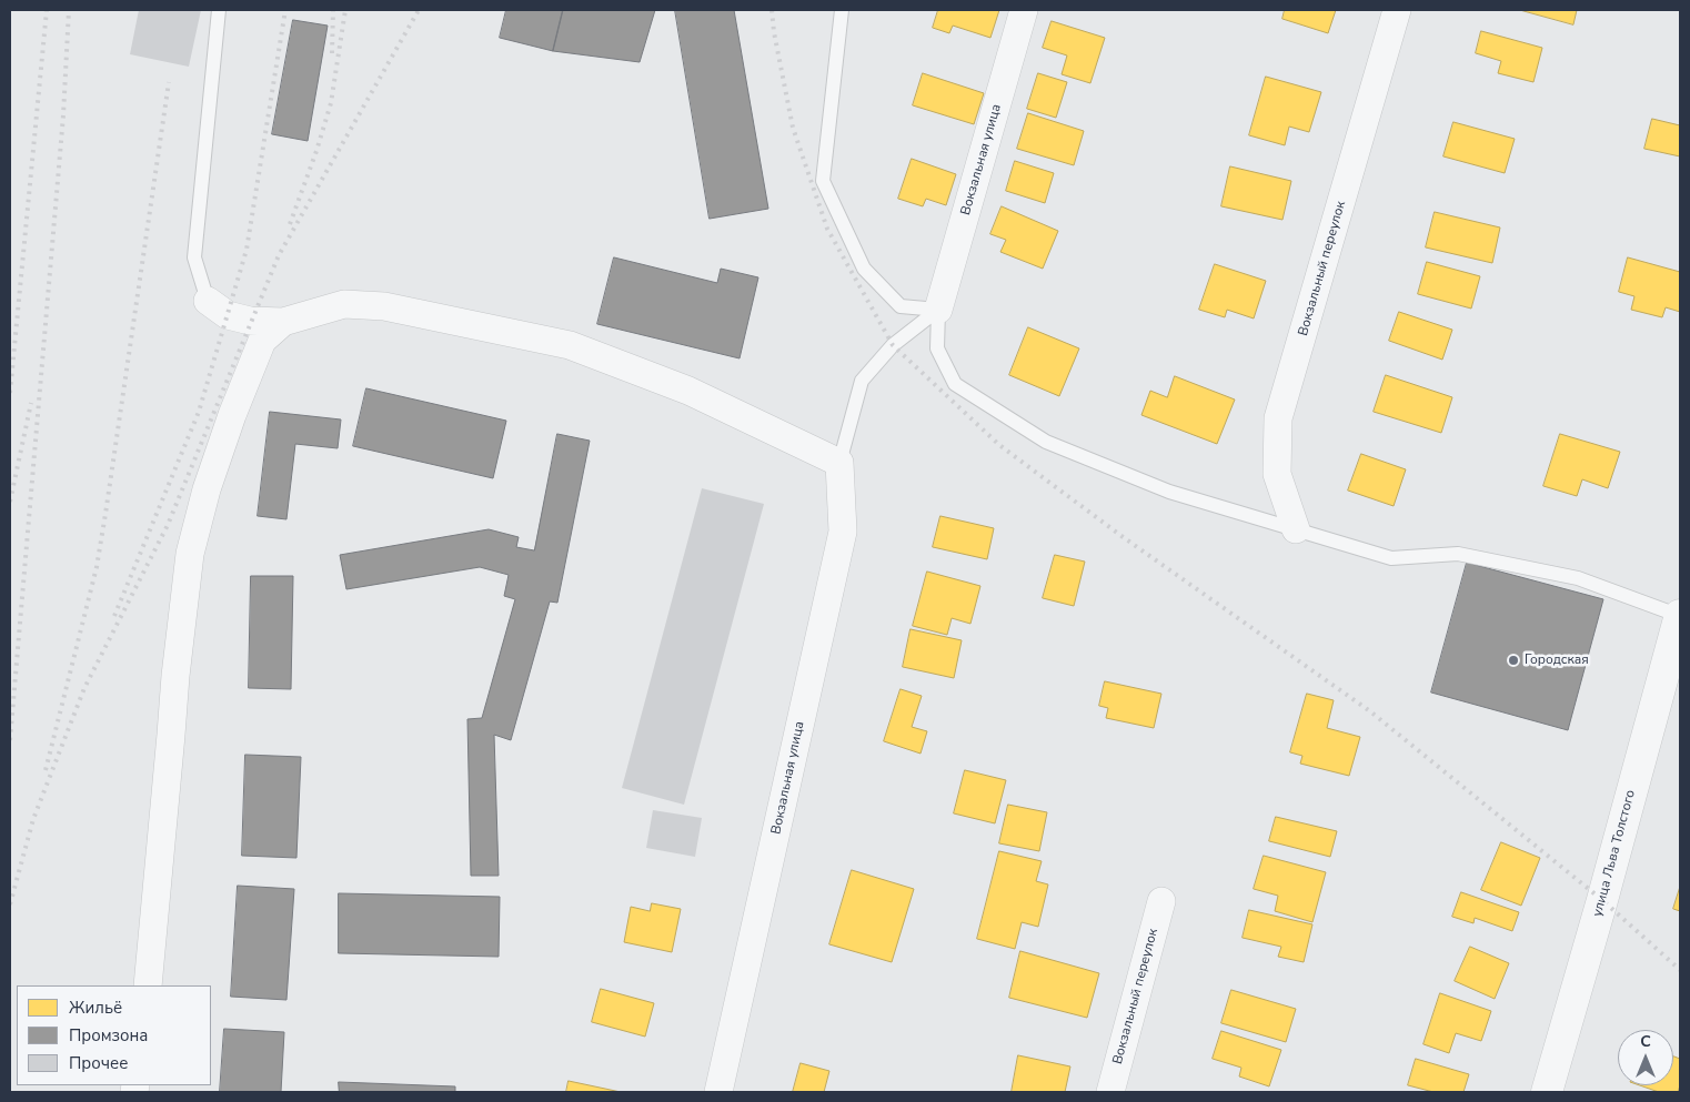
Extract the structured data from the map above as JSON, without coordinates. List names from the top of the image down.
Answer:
{
  "streets": {
    "street": ["Вокзальная улица", "Вокзальный переулок", "улица Льва Толстого"]
  },
  "places": ["Городская"],
  "legend": ["Жильё", "Промзона", "Прочее"],
  "north": "top"
}
